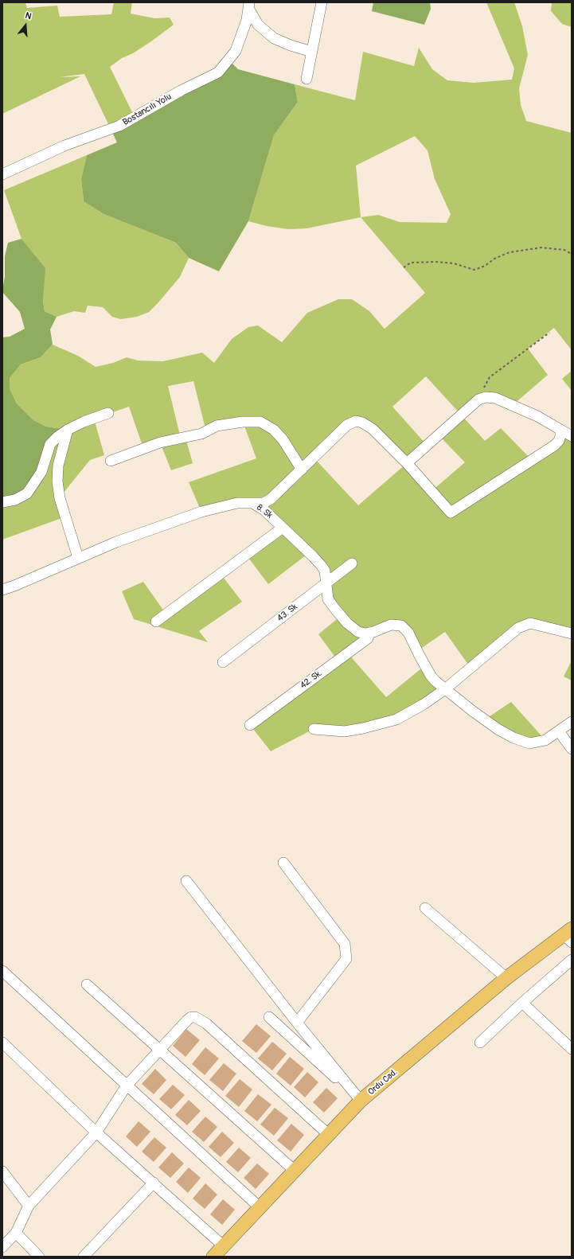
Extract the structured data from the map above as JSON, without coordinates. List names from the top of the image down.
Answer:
{
  "streets": {
    "main road": ["Ordu Cad."],
    "street": [
      "Bostancılı Yolu",
      "8. Sk",
      "43. Sk",
      "42. Sk."
    ]
  },
  "crossings": [
    ["8. Sk", "43. Sk"],
    ["8. Sk", "42. Sk."]
  ],
  "north": "top"
}
